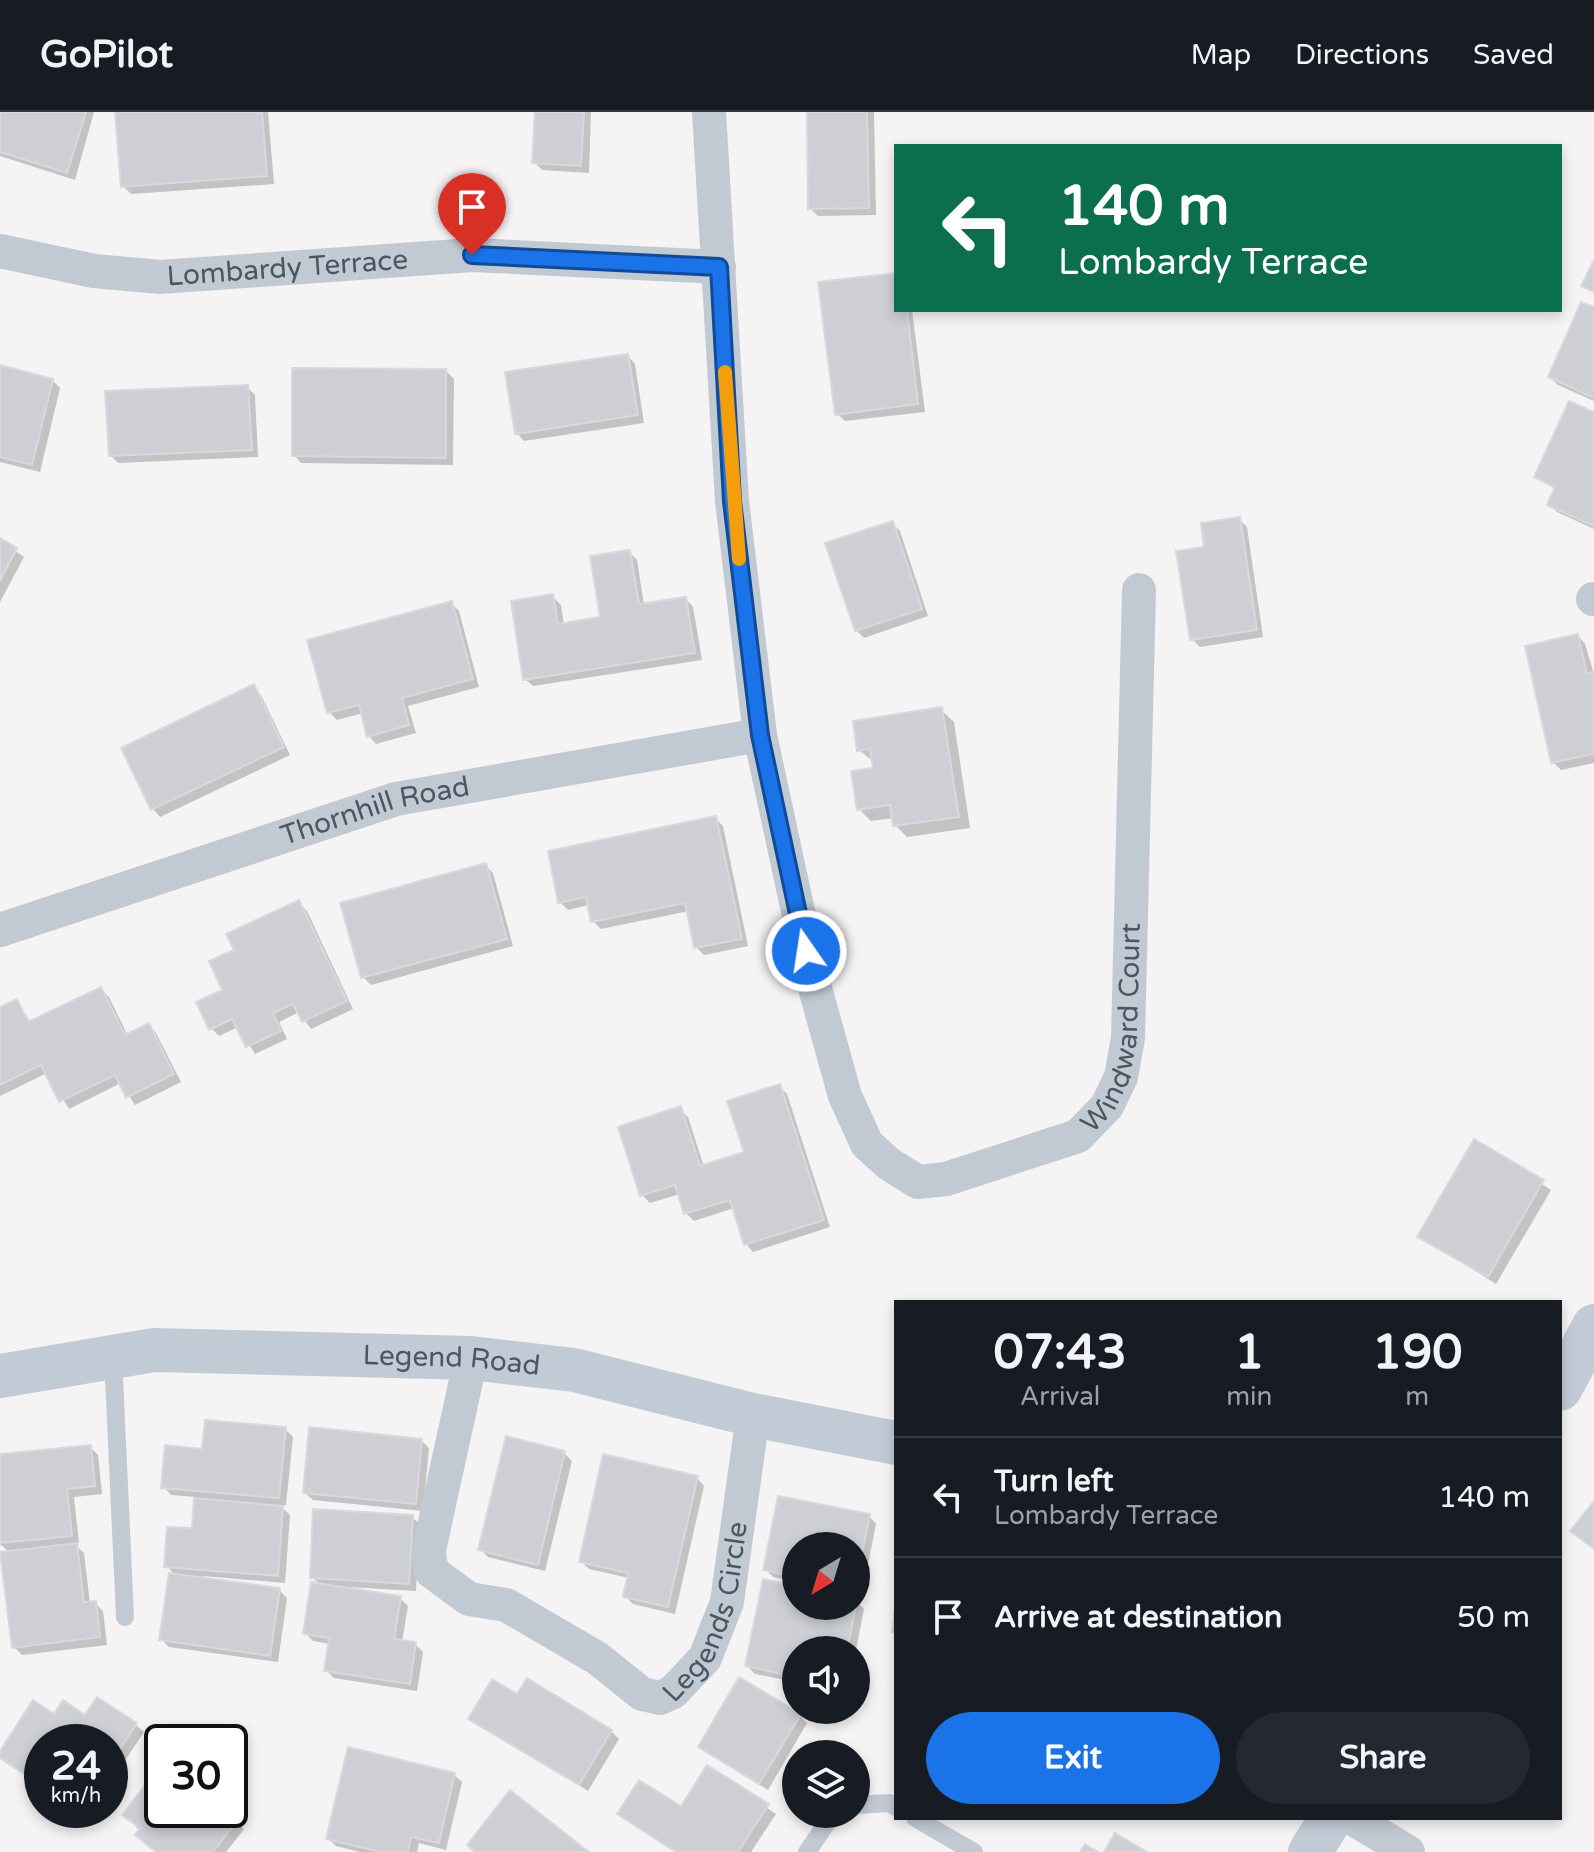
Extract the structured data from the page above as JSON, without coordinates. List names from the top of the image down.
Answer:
{
  "streets": {
    "street": [
      "Lombardy Terrace",
      "Thornhill Road",
      "Windward Court",
      "Legend Road",
      "Legends Circle"
    ]
  },
  "crossings": [
    ["Lombardy Terrace", "Windward Court"],
    ["Thornhill Road", "Windward Court"],
    ["Legend Road", "Legends Circle"]
  ],
  "north": "bottom left",
  "page": {
    "header": "GoPilot",
    "nav": ["Map", "Directions", "Saved"],
    "turn": ["140 m", "Lombardy Terrace"],
    "eta": [
      "07:43",
      "Arrival",
      "1",
      "min",
      "190",
      "m"
    ],
    "list": [
      {
        "name": "Turn left",
        "note": "Lombardy Terrace",
        "value": "140 m"
      },
      {
        "name": "Arrive at destination",
        "value": "50 m"
      }
    ],
    "buttons": ["Exit", "Share"],
    "speed": "24 km/h",
    "limit": "30"
  }
}
